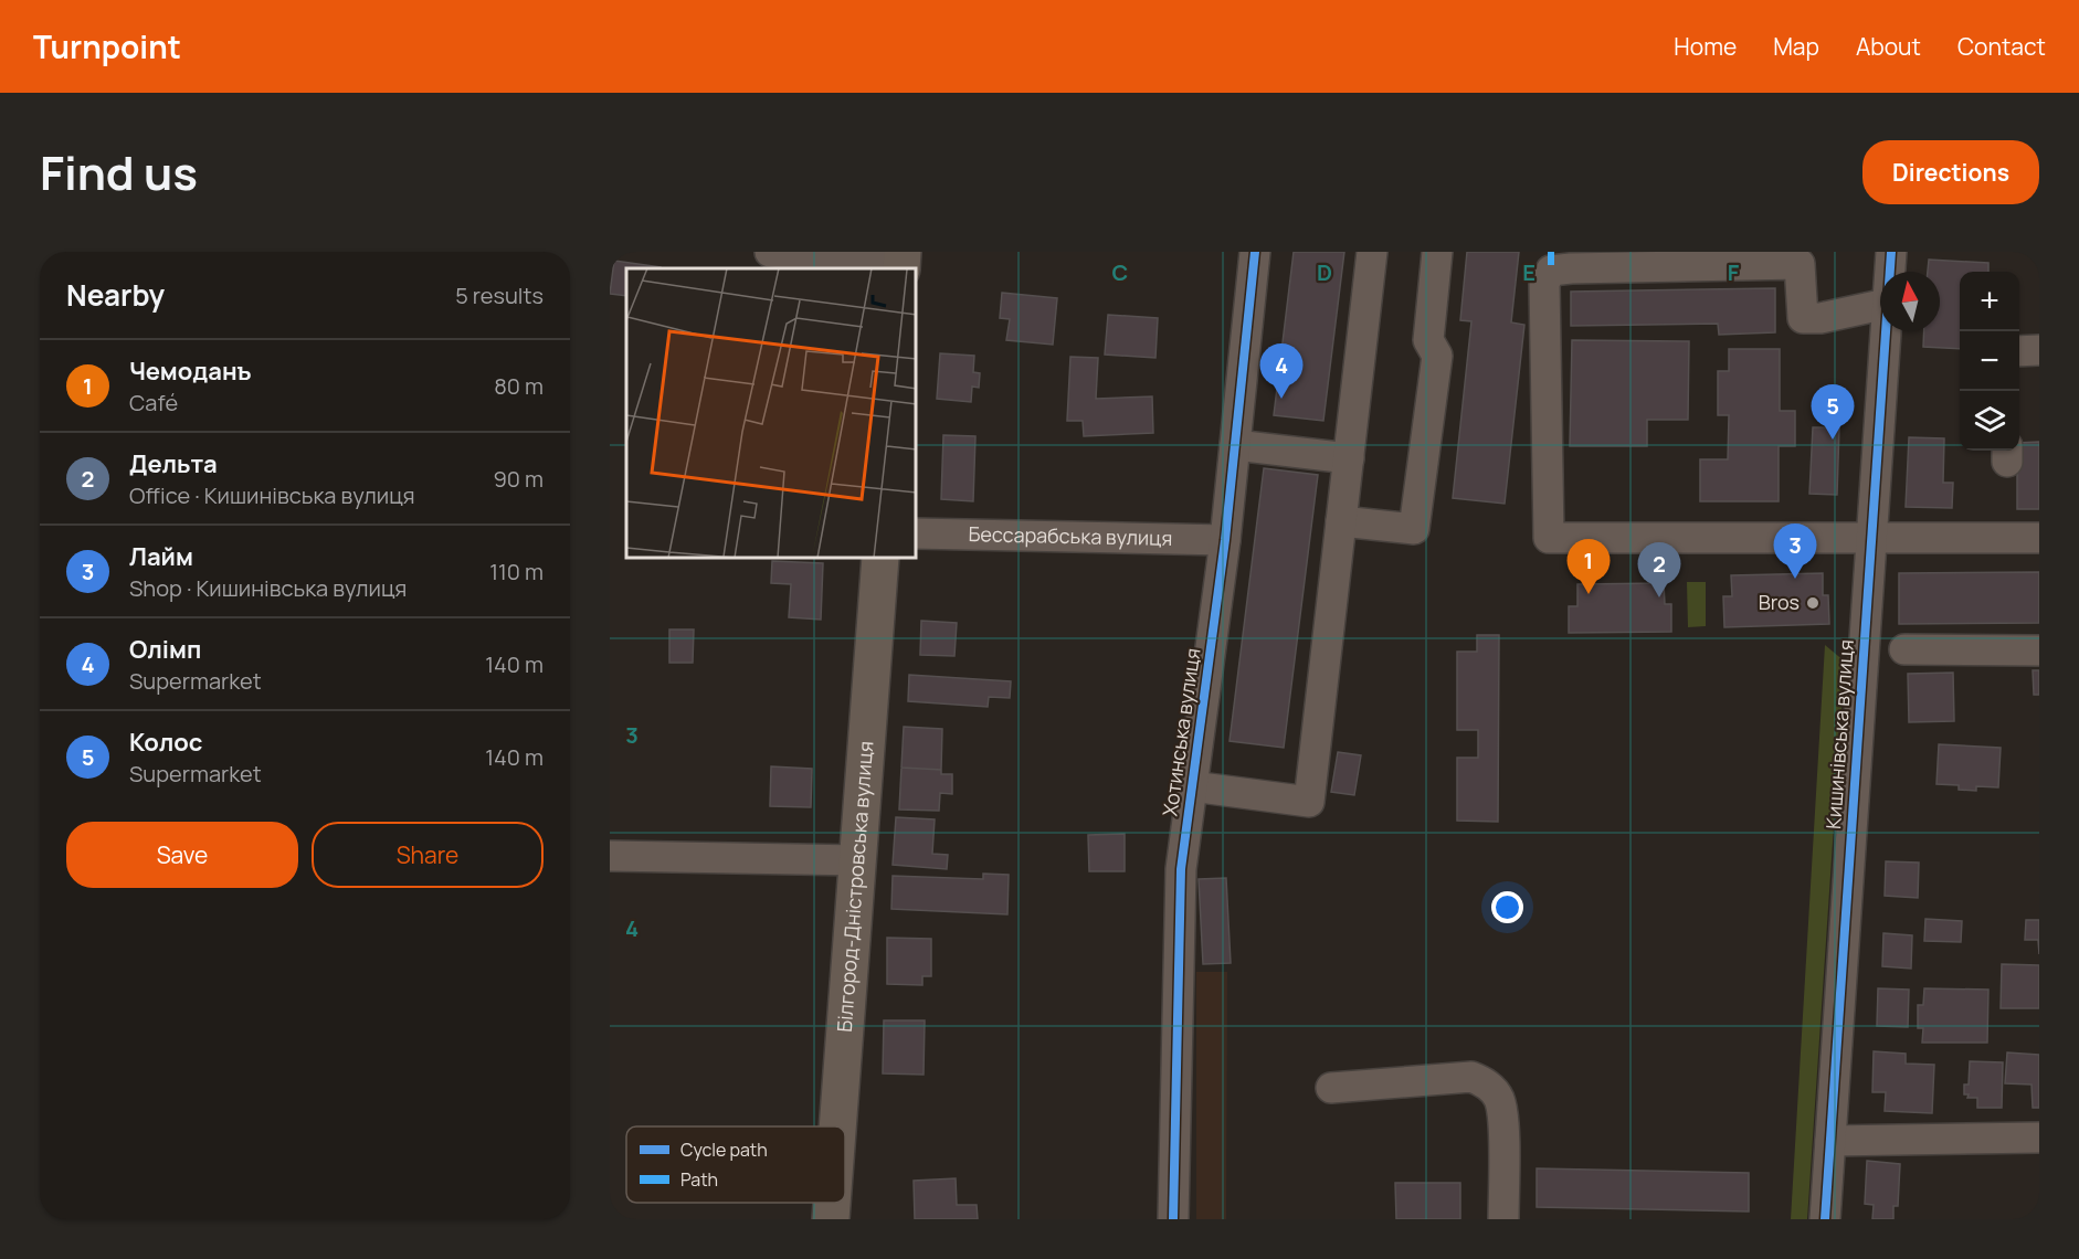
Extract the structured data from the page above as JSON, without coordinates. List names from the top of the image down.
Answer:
{
  "streets": {
    "main road": ["Білгород-Дністровська вулиця"],
    "street": ["Бессарабська вулиця", "Хотинська вулиця", "Кишинівська вулиця"]
  },
  "crossings": [
    ["Бессарабська вулиця", "Хотинська вулиця"]
  ],
  "places": ["Bros"],
  "legend": ["Cycle path", "Path"],
  "north": "top",
  "page": {
    "header": "Turnpoint",
    "nav": [
      "Home",
      "Map",
      "About",
      "Contact"
    ],
    "title": "Find us",
    "buttons": [
      "Directions",
      ["Save", "Share"]
    ],
    "heading": ["Nearby", "5 results"],
    "map_buttons": ["+", "−"],
    "list": [
      {
        "mark": "1",
        "name": "Чемоданъ",
        "note": "Café",
        "value": "80 m"
      },
      {
        "mark": "2",
        "name": "Дельта",
        "note": "Office · Кишинівська вулиця",
        "value": "90 m"
      },
      {
        "mark": "3",
        "name": "Лайм",
        "note": "Shop · Кишинівська вулиця",
        "value": "110 m"
      },
      {
        "mark": "4",
        "name": "Олімп",
        "note": "Supermarket",
        "value": "140 m"
      },
      {
        "mark": "5",
        "name": "Колос",
        "note": "Supermarket",
        "value": "140 m"
      }
    ],
    "pins": [
      "4",
      "5",
      "3",
      "1",
      "2"
    ]
  },
  "grid": {
    "columns": [
      "C",
      "D",
      "E",
      "F"
    ],
    "rows": ["3", "4"]
  }
}
